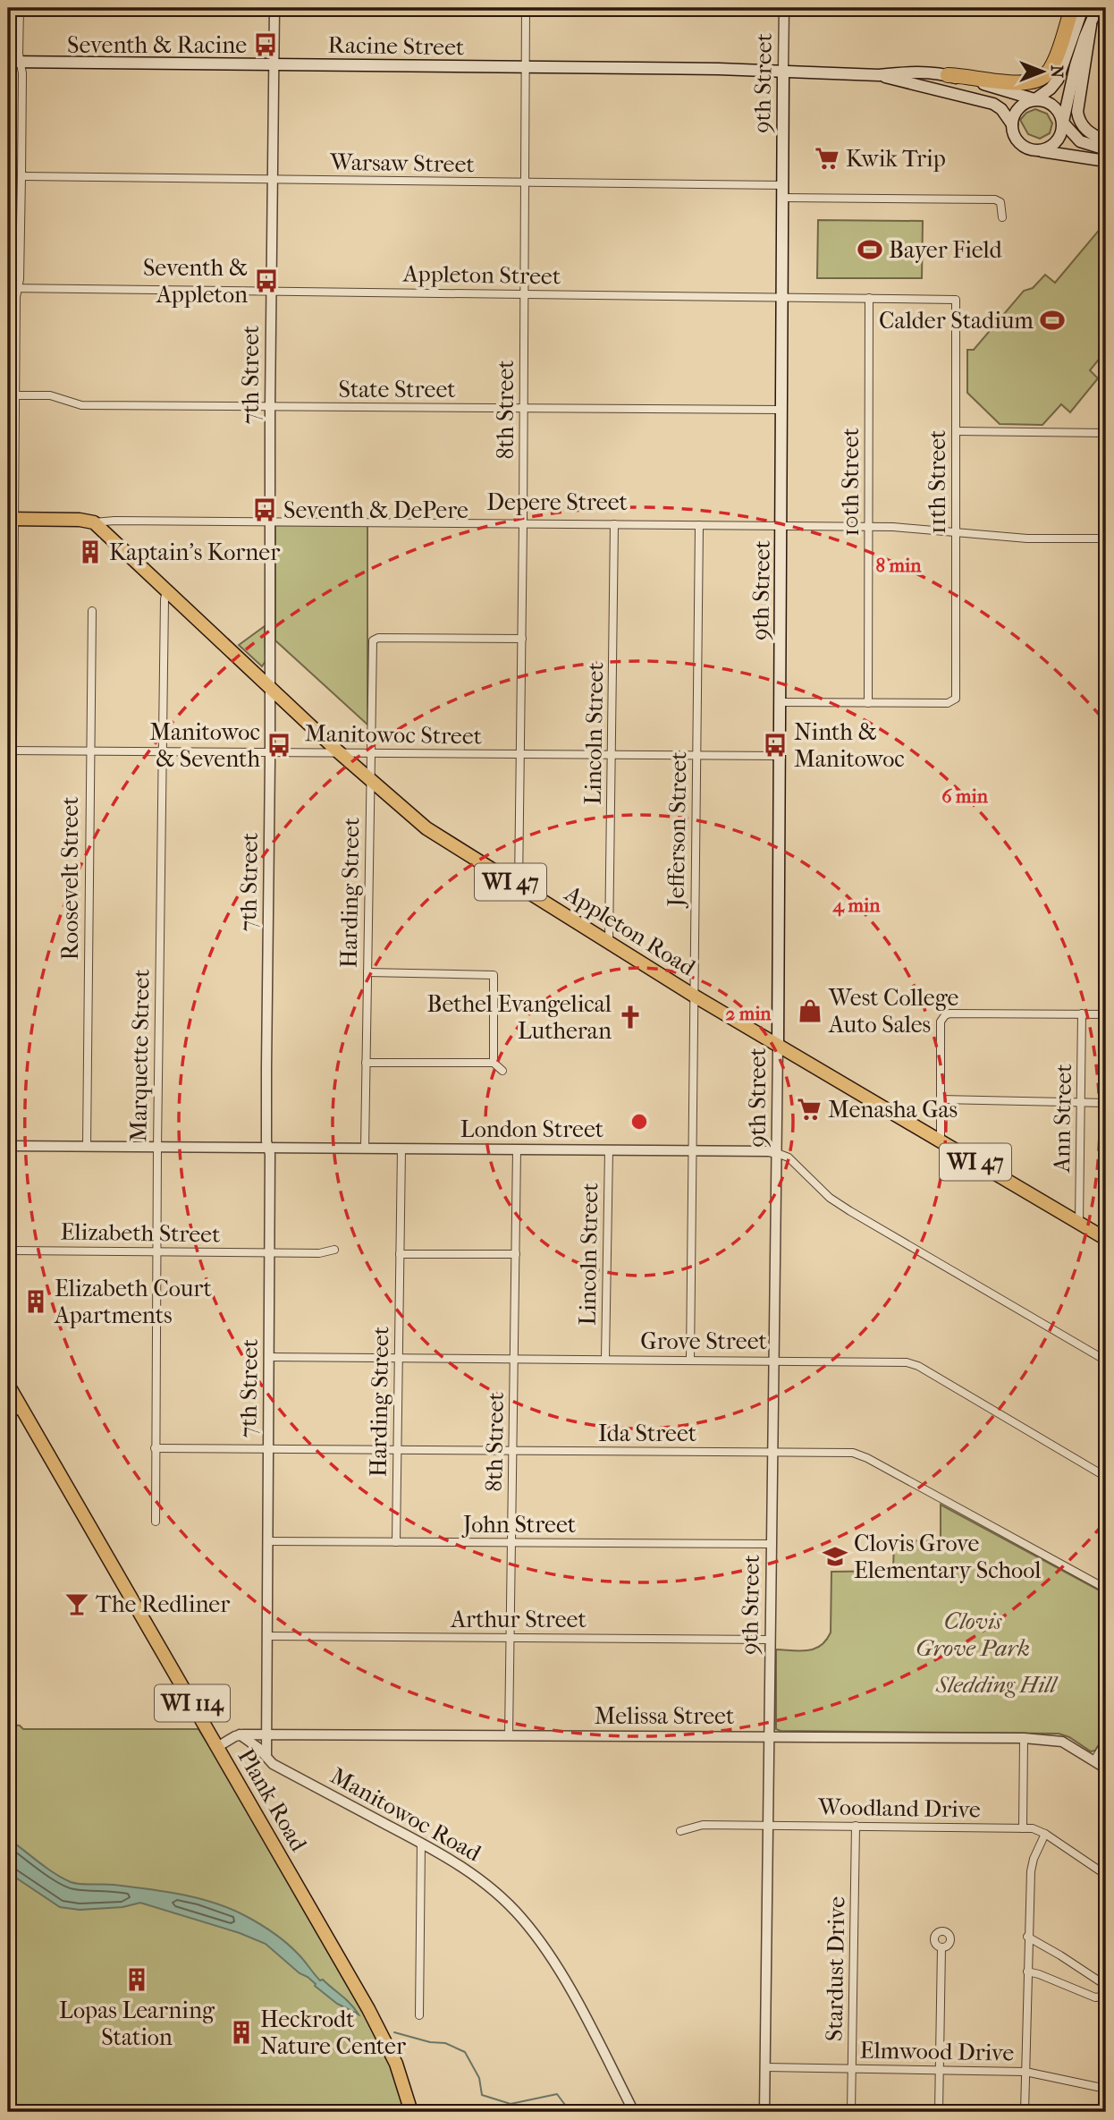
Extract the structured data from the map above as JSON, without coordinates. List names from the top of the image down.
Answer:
{
  "streets": {
    "main road": [
      "Racine Street",
      "9th Street",
      "Depere Street",
      "WI 47",
      "Appleton Road",
      "WI 114",
      "Plank Road"
    ],
    "street": [
      "Warsaw Street",
      "Appleton Street",
      "7th Street",
      "State Street",
      "8th Street",
      "10th Street",
      "11th Street",
      "Lincoln Street",
      "Manitowoc Street",
      "Jefferson Street",
      "Roosevelt Street",
      "Harding Street",
      "Marquette Street",
      "Ann Street",
      "London Street",
      "Elizabeth Street",
      "Grove Street",
      "Ida Street",
      "John Street",
      "Arthur Street",
      "Melissa Street",
      "Woodland Drive",
      "Manitowoc Road",
      "Stardust Drive",
      "Elmwood Drive"
    ]
  },
  "crossings": [
    ["Racine Street", "9th Street"],
    ["Racine Street", "7th Street"],
    ["Racine Street", "8th Street"],
    ["9th Street", "Warsaw Street"],
    ["9th Street", "Appleton Street"],
    ["9th Street", "State Street"],
    ["9th Street", "Depere Street"],
    ["9th Street", "Manitowoc Street"],
    ["9th Street", "Appleton Road"],
    ["9th Street", "London Street"],
    ["9th Street", "Grove Street"],
    ["9th Street", "Ida Street"],
    ["9th Street", "John Street"],
    ["9th Street", "Arthur Street"],
    ["9th Street", "Melissa Street"],
    ["9th Street", "Woodland Drive"],
    ["9th Street", "Elmwood Drive"],
    ["Warsaw Street", "7th Street"],
    ["Warsaw Street", "8th Street"],
    ["Appleton Street", "7th Street"],
    ["Appleton Street", "8th Street"],
    ["Appleton Street", "10th Street"],
    ["Appleton Street", "11th Street"],
    ["7th Street", "State Street"],
    ["7th Street", "Depere Street"],
    ["7th Street", "Manitowoc Street"],
    ["7th Street", "Appleton Road"],
    ["7th Street", "London Street"],
    ["7th Street", "Elizabeth Street"],
    ["7th Street", "Grove Street"],
    ["7th Street", "Ida Street"],
    ["7th Street", "John Street"],
    ["7th Street", "Arthur Street"],
    ["7th Street", "Melissa Street"],
    ["7th Street", "Manitowoc Road"],
    ["State Street", "8th Street"],
    ["8th Street", "Depere Street"],
    ["8th Street", "Manitowoc Street"],
    ["8th Street", "Harding Street"],
    ["8th Street", "Appleton Road"],
    ["8th Street", "London Street"],
    ["8th Street", "Grove Street"],
    ["8th Street", "Ida Street"],
    ["8th Street", "John Street"],
    ["8th Street", "Arthur Street"],
    ["8th Street", "Melissa Street"],
    ["10th Street", "11th Street"],
    ["10th Street", "Depere Street"],
    ["11th Street", "Depere Street"],
    ["Depere Street", "Lincoln Street"],
    ["Depere Street", "Jefferson Street"],
    ["Depere Street", "Appleton Road"],
    ["Lincoln Street", "Manitowoc Street"],
    ["Lincoln Street", "Appleton Road"],
    ["Lincoln Street", "London Street"],
    ["Lincoln Street", "Grove Street"],
    ["Manitowoc Street", "Jefferson Street"],
    ["Manitowoc Street", "Roosevelt Street"],
    ["Manitowoc Street", "Harding Street"],
    ["Manitowoc Street", "Appleton Road"],
    ["Manitowoc Street", "Marquette Street"],
    ["Jefferson Street", "Appleton Road"],
    ["Jefferson Street", "London Street"],
    ["Jefferson Street", "Grove Street"],
    ["Roosevelt Street", "London Street"],
    ["Harding Street", "Appleton Road"],
    ["Harding Street", "London Street"],
    ["Harding Street", "Grove Street"],
    ["Harding Street", "Ida Street"],
    ["Harding Street", "John Street"],
    ["Appleton Road", "Marquette Street"],
    ["Appleton Road", "Ann Street"],
    ["Marquette Street", "London Street"],
    ["Marquette Street", "Elizabeth Street"],
    ["Marquette Street", "Ida Street"],
    ["Melissa Street", "Plank Road"],
    ["Melissa Street", "Manitowoc Road"],
    ["Woodland Drive", "Stardust Drive"],
    ["Stardust Drive", "Elmwood Drive"]
  ],
  "parks": ["Clovis Grove Park", "Sledding Hill"],
  "places": {
    "bus stop": [
      "Seventh & Racine",
      "Seventh & Appleton",
      "Seventh & DePere",
      "Manitowoc & Seventh",
      "Ninth & Manitowoc"
    ],
    "supermarket": ["Kwik Trip", "Menasha Gas"],
    "sports": ["Bayer Field", "Calder Stadium"],
    "building": [
      "Kaptain's Korner",
      "Elizabeth Court Apartments",
      "Lopas Learning Station",
      "Heckrodt Nature Center"
    ],
    "shop": ["West College Auto Sales"],
    "church": ["Bethel Evangelical Lutheran"],
    "school or university": ["Clovis Grove Elementary School"],
    "bar": ["The Redliner"]
  },
  "north": "right",
  "rings": [
    "8 min",
    "6 min",
    "4 min",
    "2 min"
  ]
}
